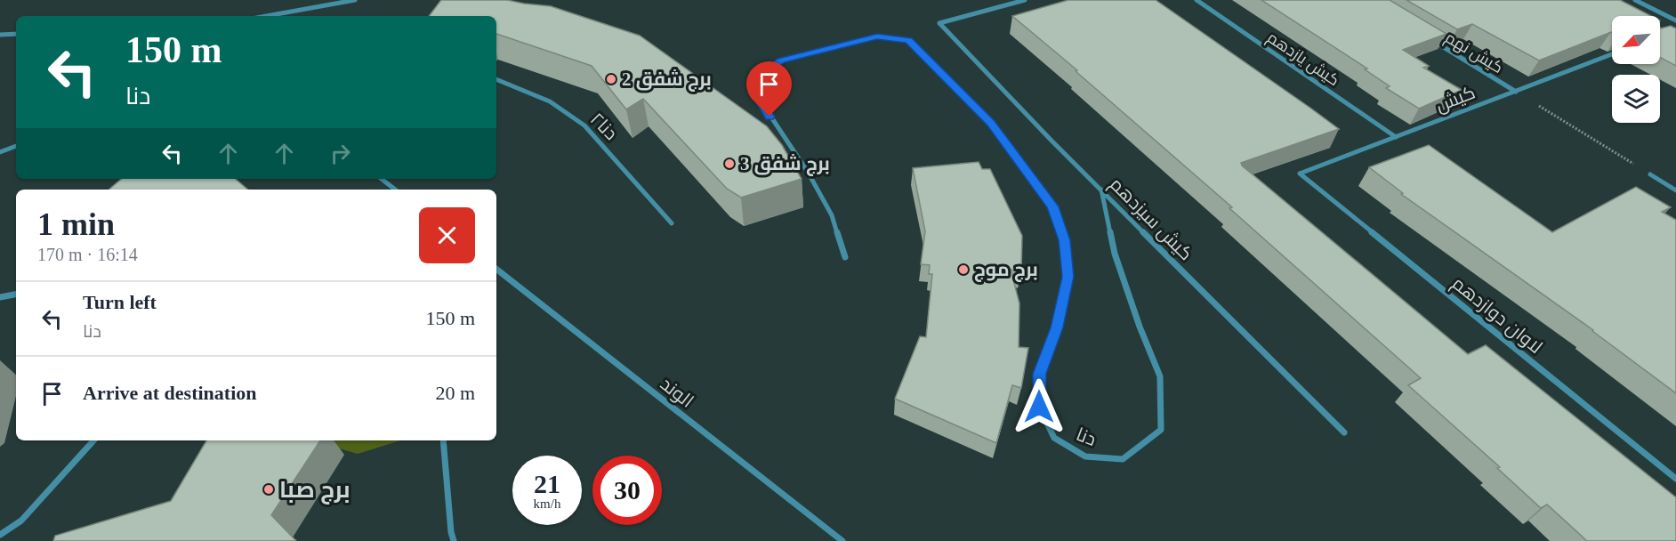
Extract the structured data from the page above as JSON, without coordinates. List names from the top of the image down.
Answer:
{
  "streets": {
    "street": [
      "کیش نهم",
      "کیش یازدهم",
      "کیش",
      "دنا۲",
      "کیش سیزدهم",
      "لاوان دوازدهم",
      "الوند",
      "دنا"
    ]
  },
  "crossings": [
    ["کیش نهم", "کیش"],
    ["کیش یازدهم", "کیش"],
    ["کیش", "لاوان دوازدهم"],
    ["کیش سیزدهم", "دنا"]
  ],
  "places": [
    "برج شفق 2",
    "برج شفق 3",
    "برج موج",
    "برج صبا"
  ],
  "north": "bottom left",
  "page": {
    "turn": ["150 m", "دنا"],
    "heading": ["1 min", "170 m · 16:14"],
    "list": [
      {
        "name": "Turn left",
        "note": "دنا",
        "value": "150 m"
      },
      {
        "name": "Arrive at destination",
        "value": "20 m"
      }
    ],
    "speed": "21 km/h",
    "limit": "30"
  }
}
